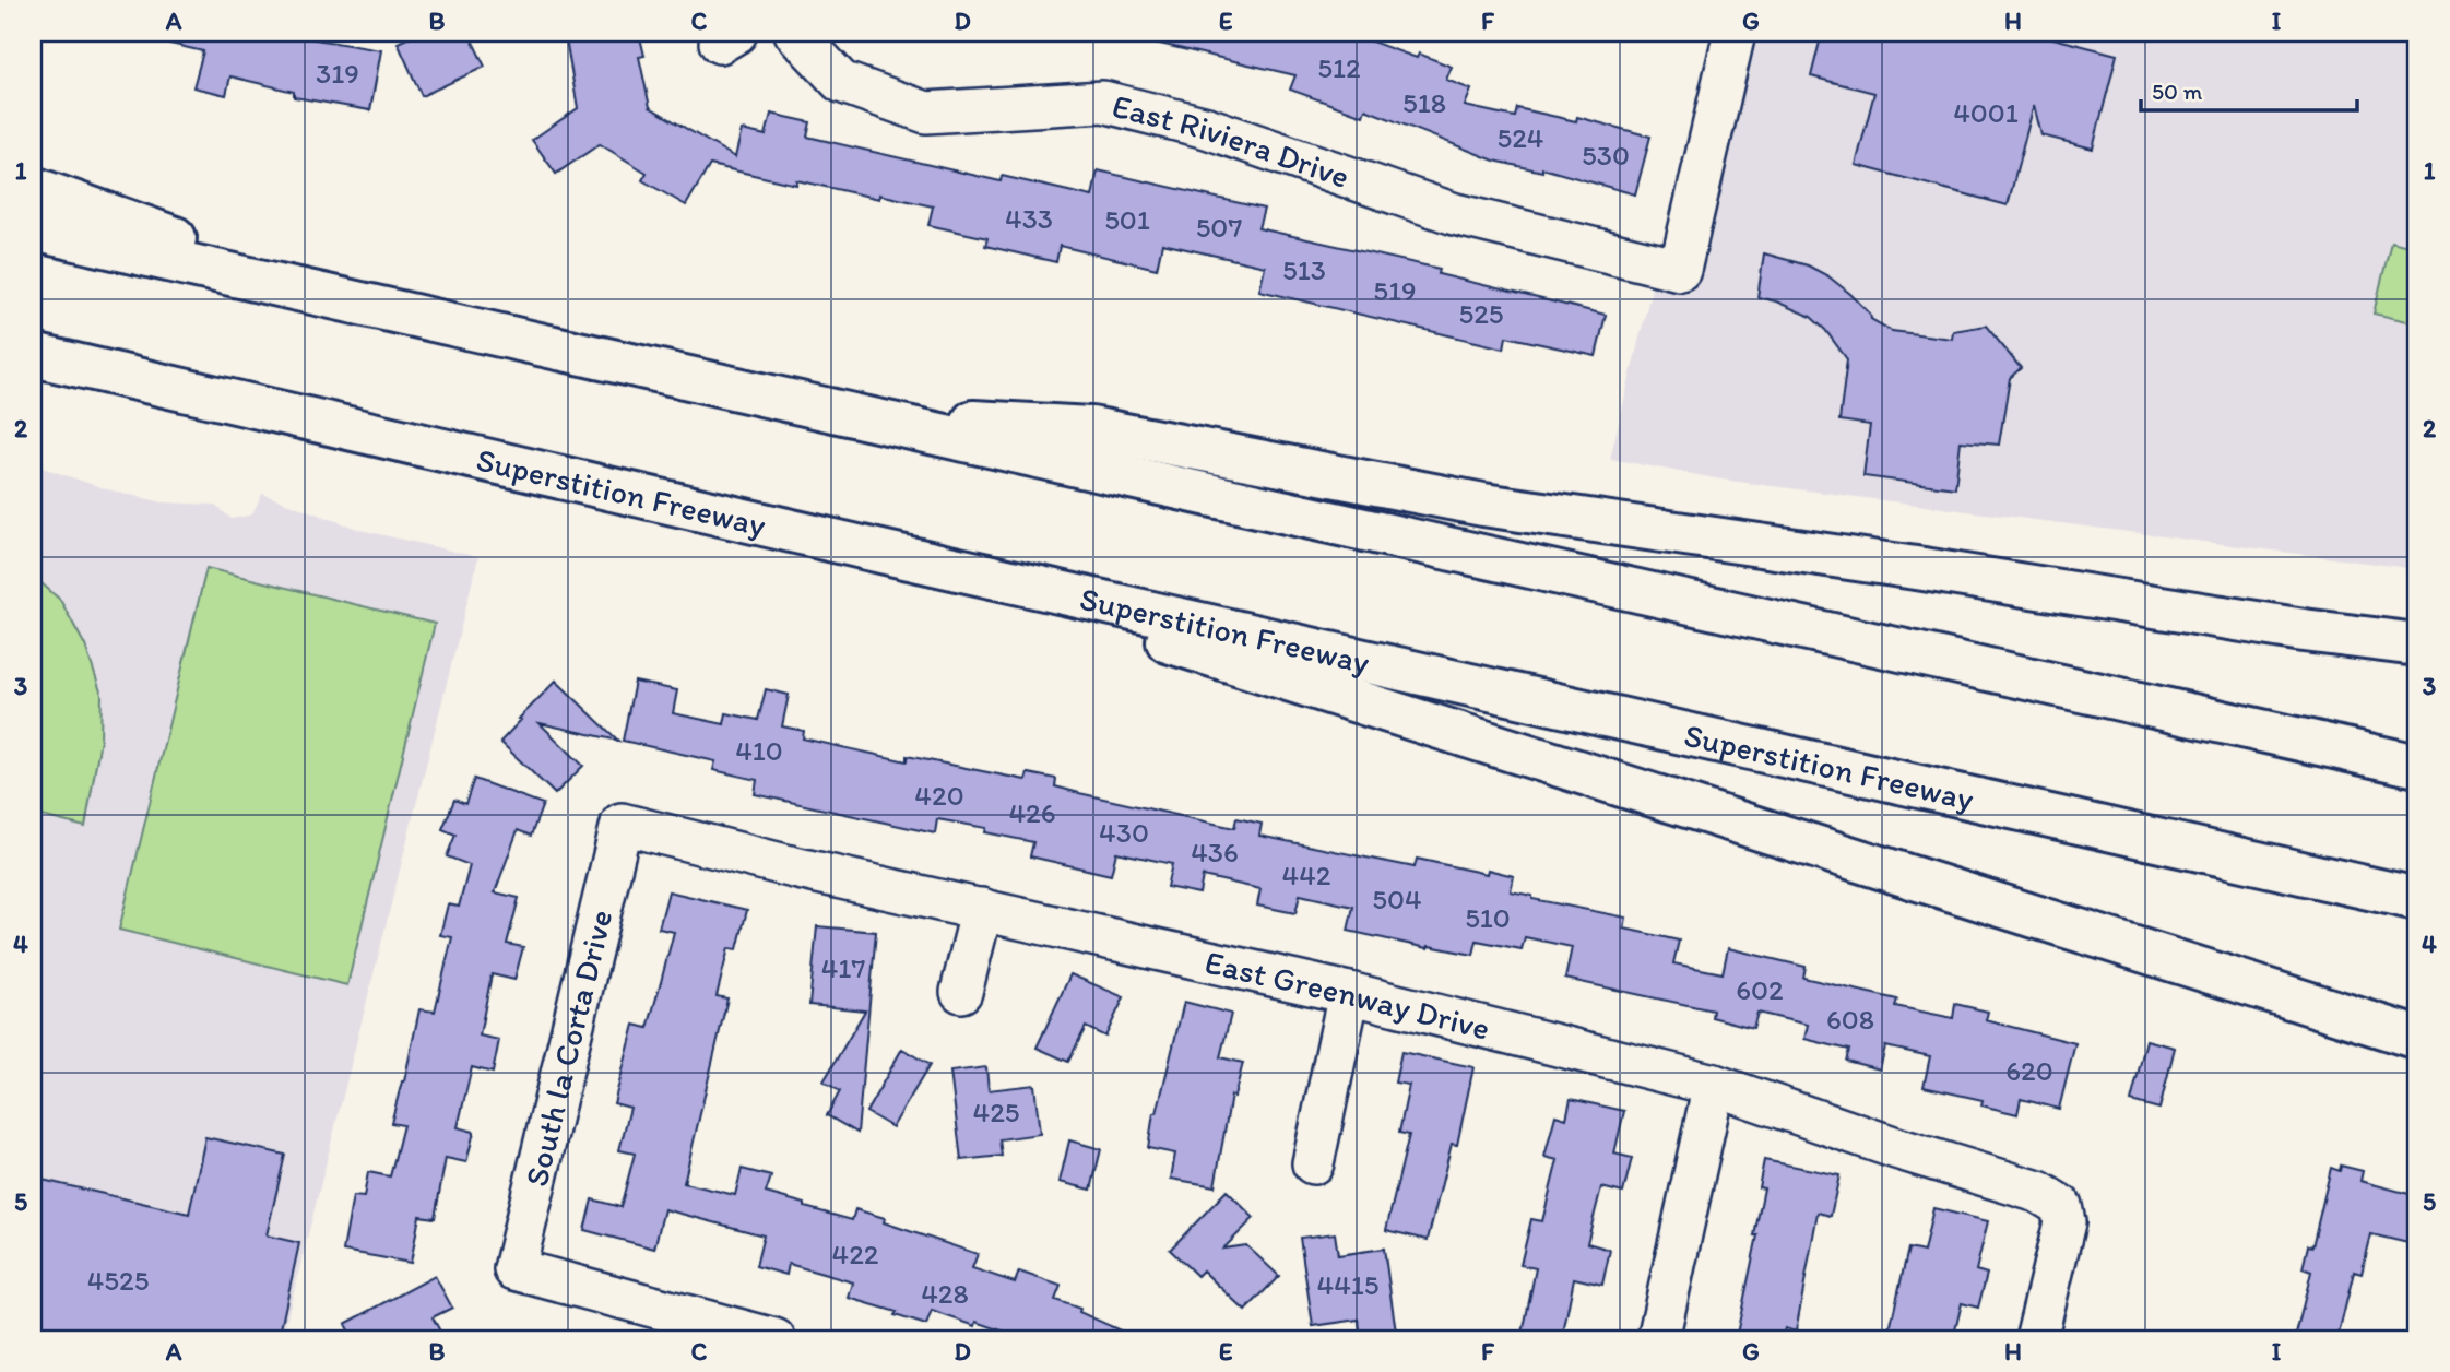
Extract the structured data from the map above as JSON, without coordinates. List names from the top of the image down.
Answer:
{
  "streets": {
    "highway": ["Superstition Freeway"],
    "street": ["East Riviera Drive", "East Greenway Drive", "South la Corta Drive"]
  },
  "crossings": [
    ["East Greenway Drive", "South la Corta Drive"]
  ],
  "house_numbers": [
    "512",
    "319",
    "518",
    "4001",
    "524",
    "530",
    "433",
    "501",
    "507",
    "513",
    "519",
    "525",
    "410",
    "420",
    "426",
    "430",
    "436",
    "442",
    "504",
    "510",
    "417",
    "602",
    "608",
    "620",
    "425",
    "422",
    "4525",
    "4415",
    "428"
  ],
  "scale_bar": "50 m",
  "grid": {
    "columns": [
      "A",
      "B",
      "C",
      "D",
      "E",
      "F",
      "G",
      "H",
      "I"
    ],
    "rows": [
      "1",
      "2",
      "3",
      "4",
      "5"
    ]
  }
}
